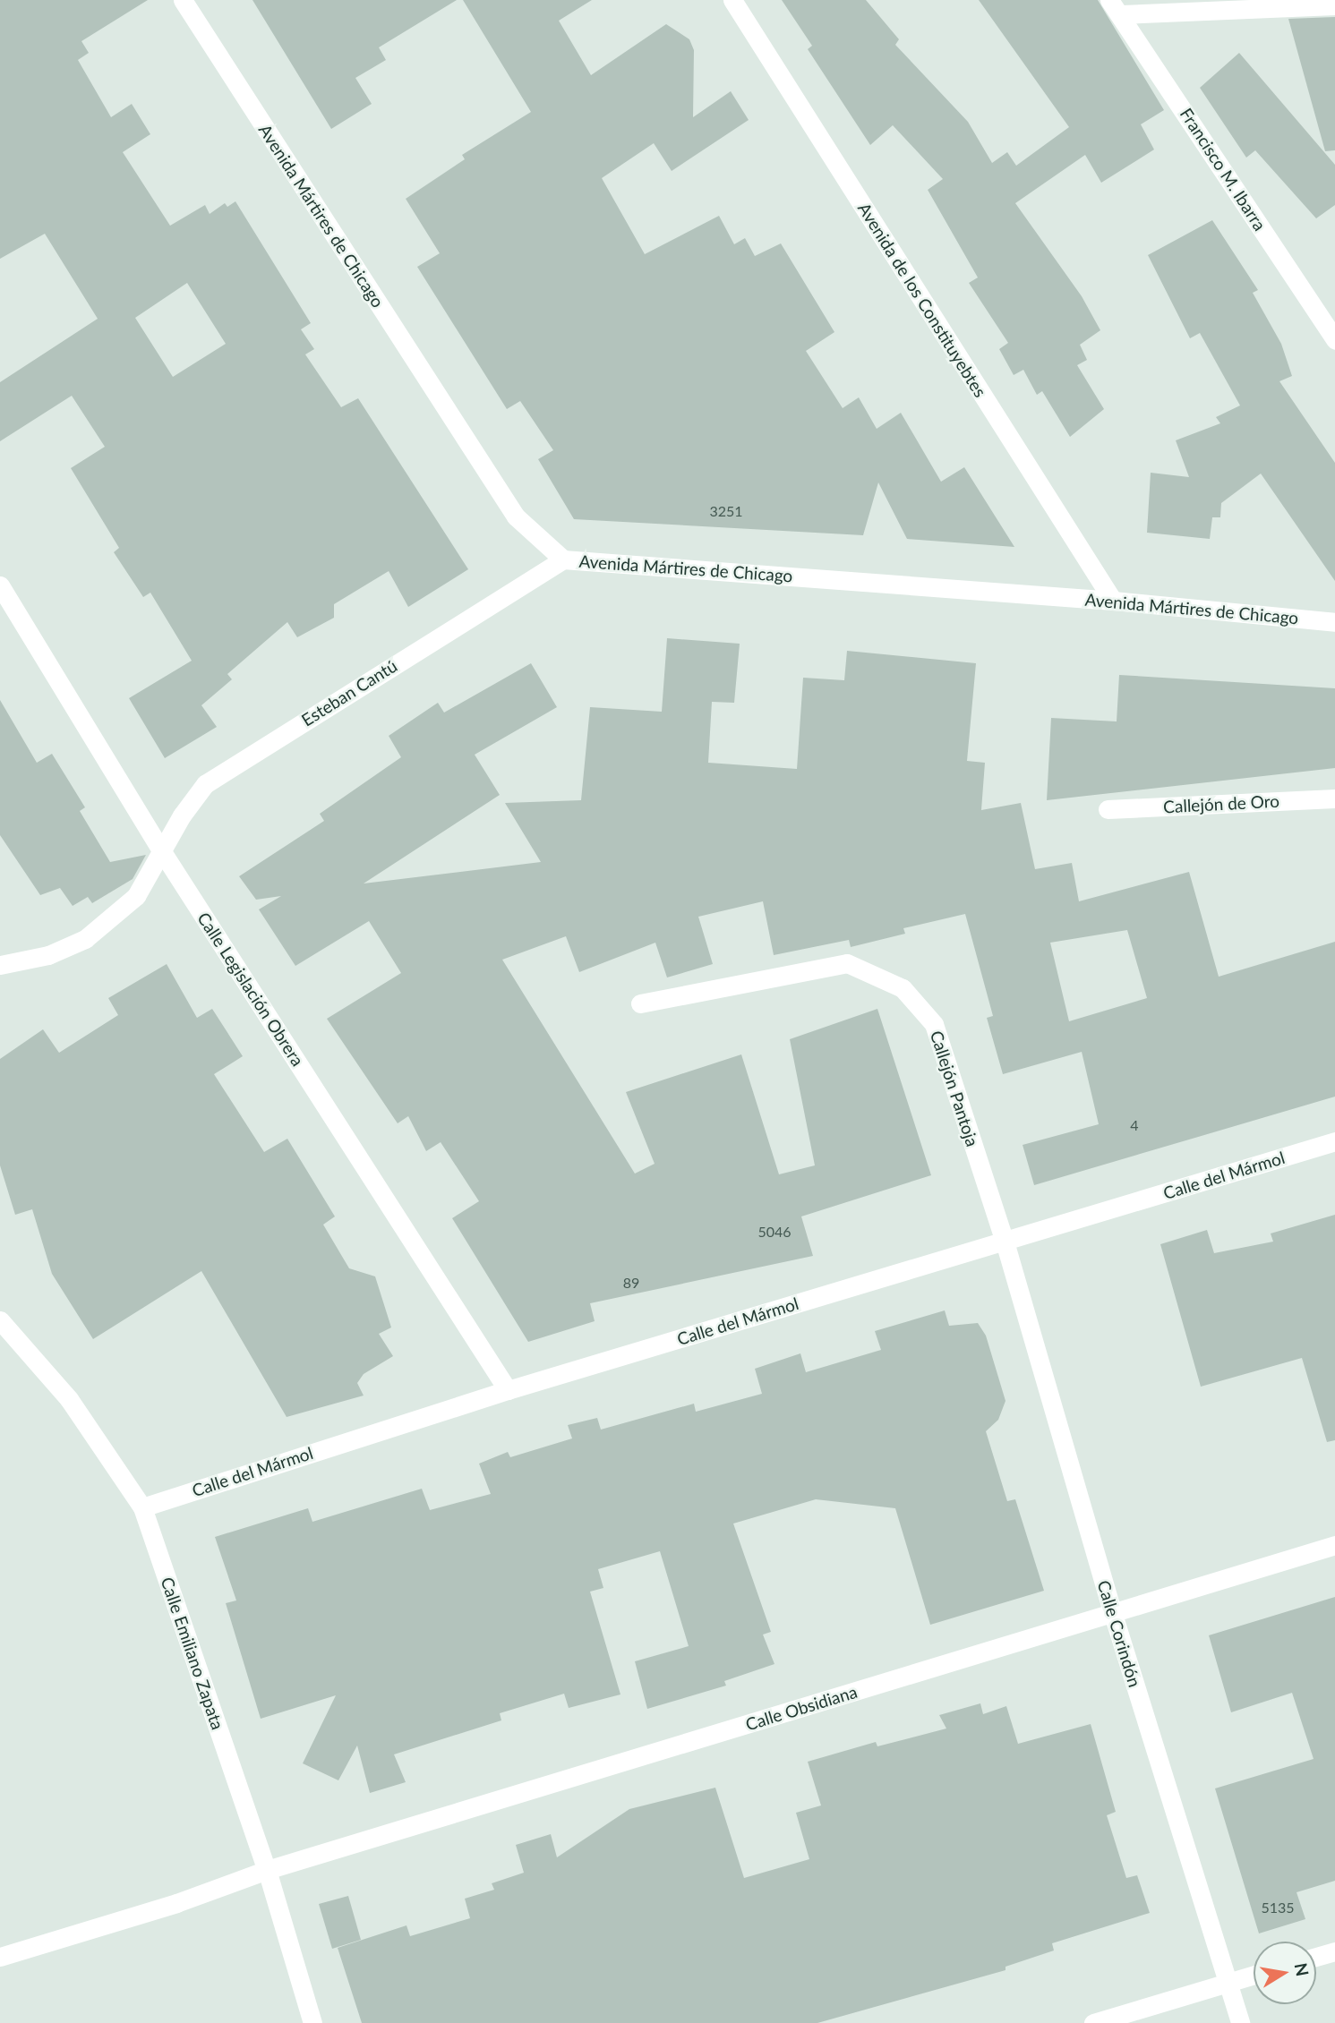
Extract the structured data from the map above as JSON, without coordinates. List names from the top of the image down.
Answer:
{
  "streets": {
    "street": [
      "Francisco M. Ibarra",
      "Avenida Mártires de Chicago",
      "Avenida de los Constituyebtes",
      "Esteban Cantú",
      "Callejón de Oro",
      "Calle Legislación Obrera",
      "Callejón Pantoja",
      "Calle del Mármol",
      "Calle Corindón",
      "Calle Emiliano Zapata",
      "Calle Obsidiana"
    ]
  },
  "crossings": [
    ["Avenida Mártires de Chicago", "Avenida de los Constituyebtes"],
    ["Avenida Mártires de Chicago", "Esteban Cantú"],
    ["Esteban Cantú", "Calle Legislación Obrera"],
    ["Calle Legislación Obrera", "Calle del Mármol"],
    ["Callejón Pantoja", "Calle del Mármol"],
    ["Callejón Pantoja", "Calle Corindón"],
    ["Calle del Mármol", "Calle Corindón"],
    ["Calle del Mármol", "Calle Emiliano Zapata"],
    ["Calle Corindón", "Calle Obsidiana"],
    ["Calle Emiliano Zapata", "Calle Obsidiana"]
  ],
  "house_numbers": [
    "3251",
    "4",
    "5046",
    "89",
    "5135"
  ],
  "north": "right"
}
